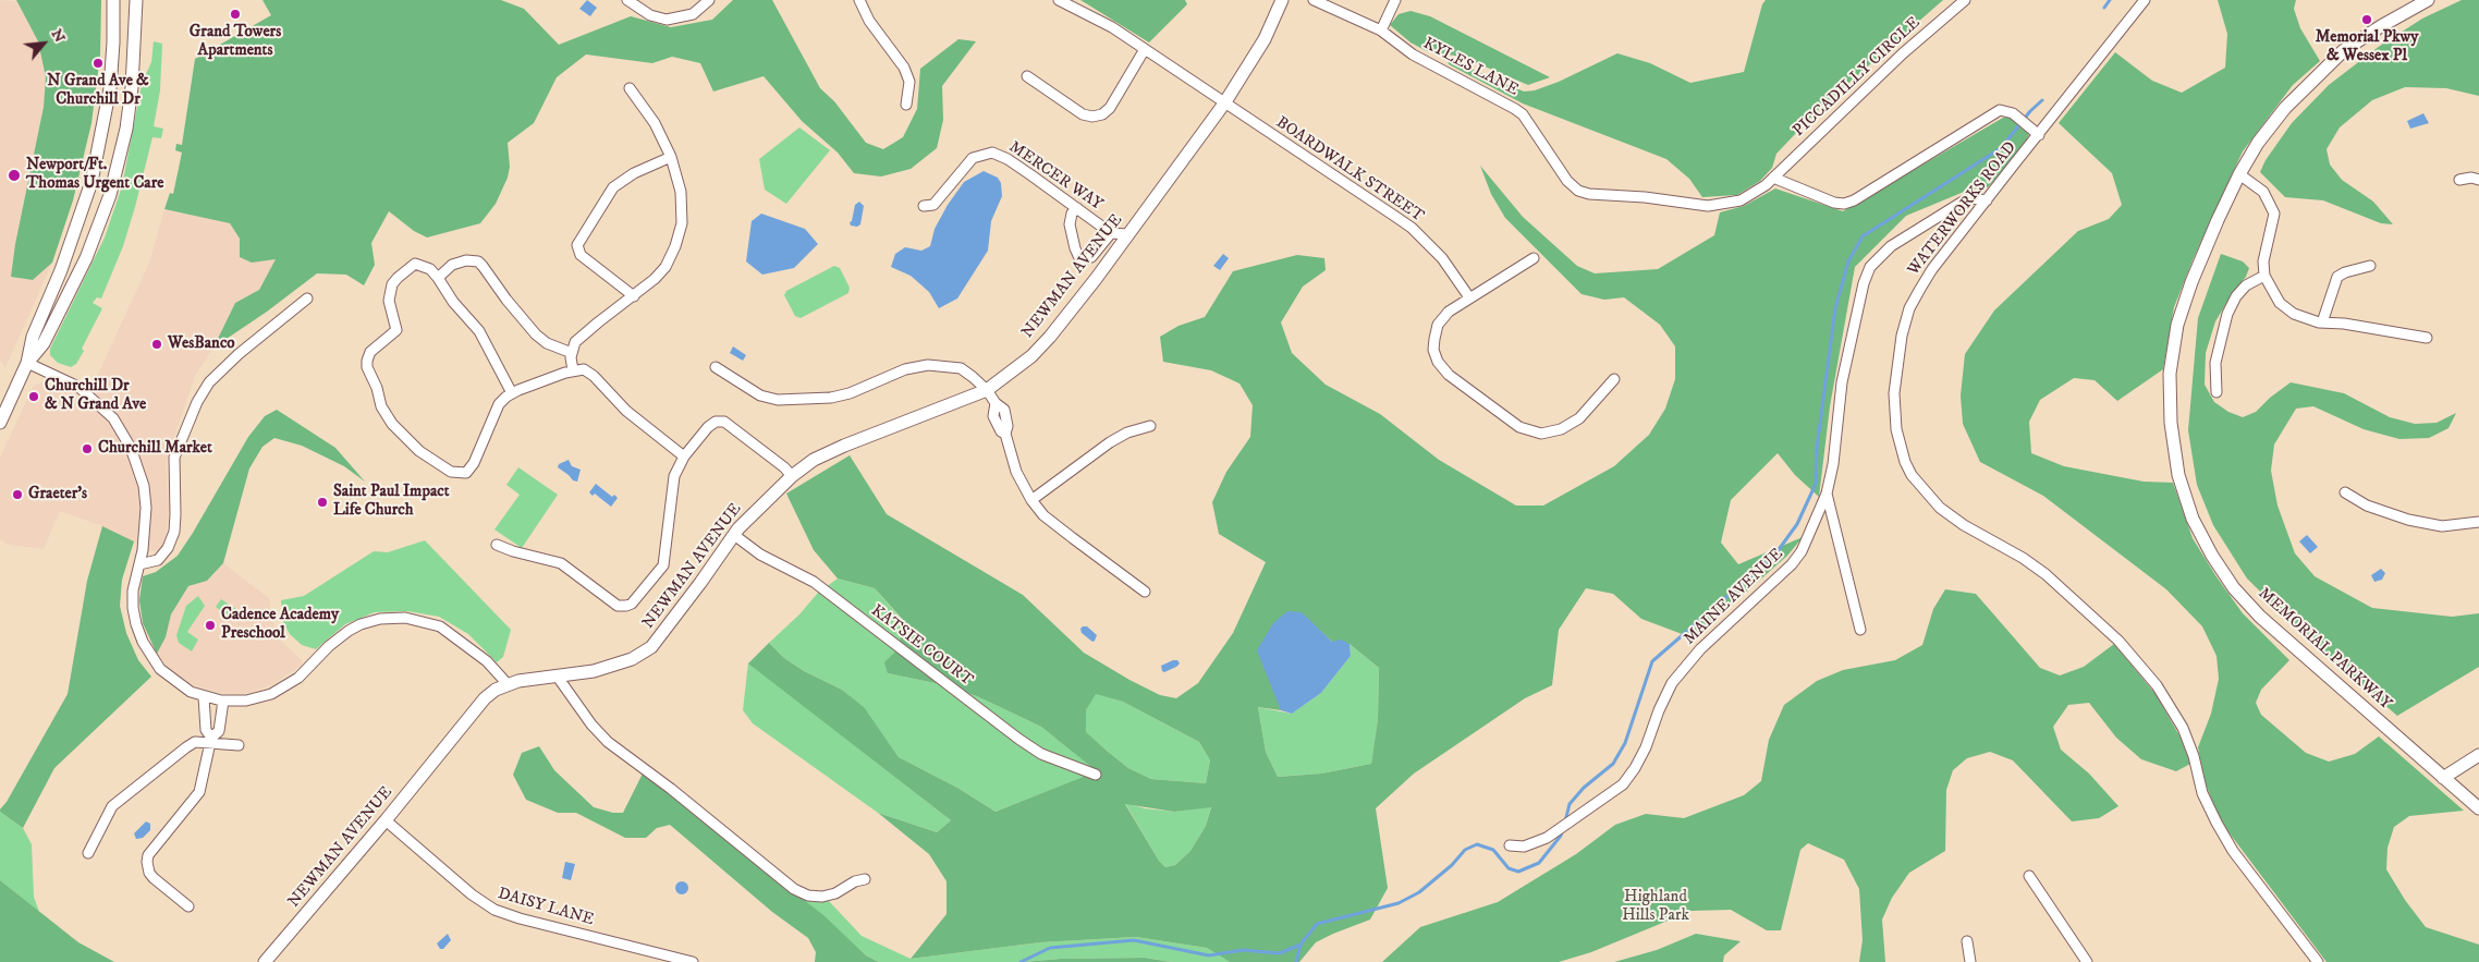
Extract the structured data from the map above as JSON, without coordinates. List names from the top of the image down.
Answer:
{
  "streets": {
    "main road": ["NEWMAN AVENUE", "MEMORIAL PARKWAY"],
    "street": [
      "KYLES LANE",
      "PICCADILLY CIRCLE",
      "BOARDWALK STREET",
      "MERCER WAY",
      "WATERWORKS ROAD",
      "MAINE AVENUE",
      "KATSIE COURT",
      "DAISY LANE"
    ]
  },
  "crossings": [
    ["KYLES LANE", "PICCADILLY CIRCLE"],
    ["BOARDWALK STREET", "NEWMAN AVENUE"],
    ["MERCER WAY", "NEWMAN AVENUE"],
    ["WATERWORKS ROAD", "MAINE AVENUE"],
    ["NEWMAN AVENUE", "KATSIE COURT"],
    ["NEWMAN AVENUE", "DAISY LANE"]
  ],
  "parks": ["Highland Hills Park"],
  "places": [
    "Grand Towers Apartments",
    "Memorial Pkwy & Wessex Pl",
    "N Grand Ave & Churchill Dr",
    "Newport/Ft. Thomas Urgent Care",
    "WesBanco",
    "Churchill Dr & N Grand Ave",
    "Churchill Market",
    "Graeter's",
    "Saint Paul Impact Life Church",
    "Cadence Academy Preschool"
  ],
  "north": "top right"
}
